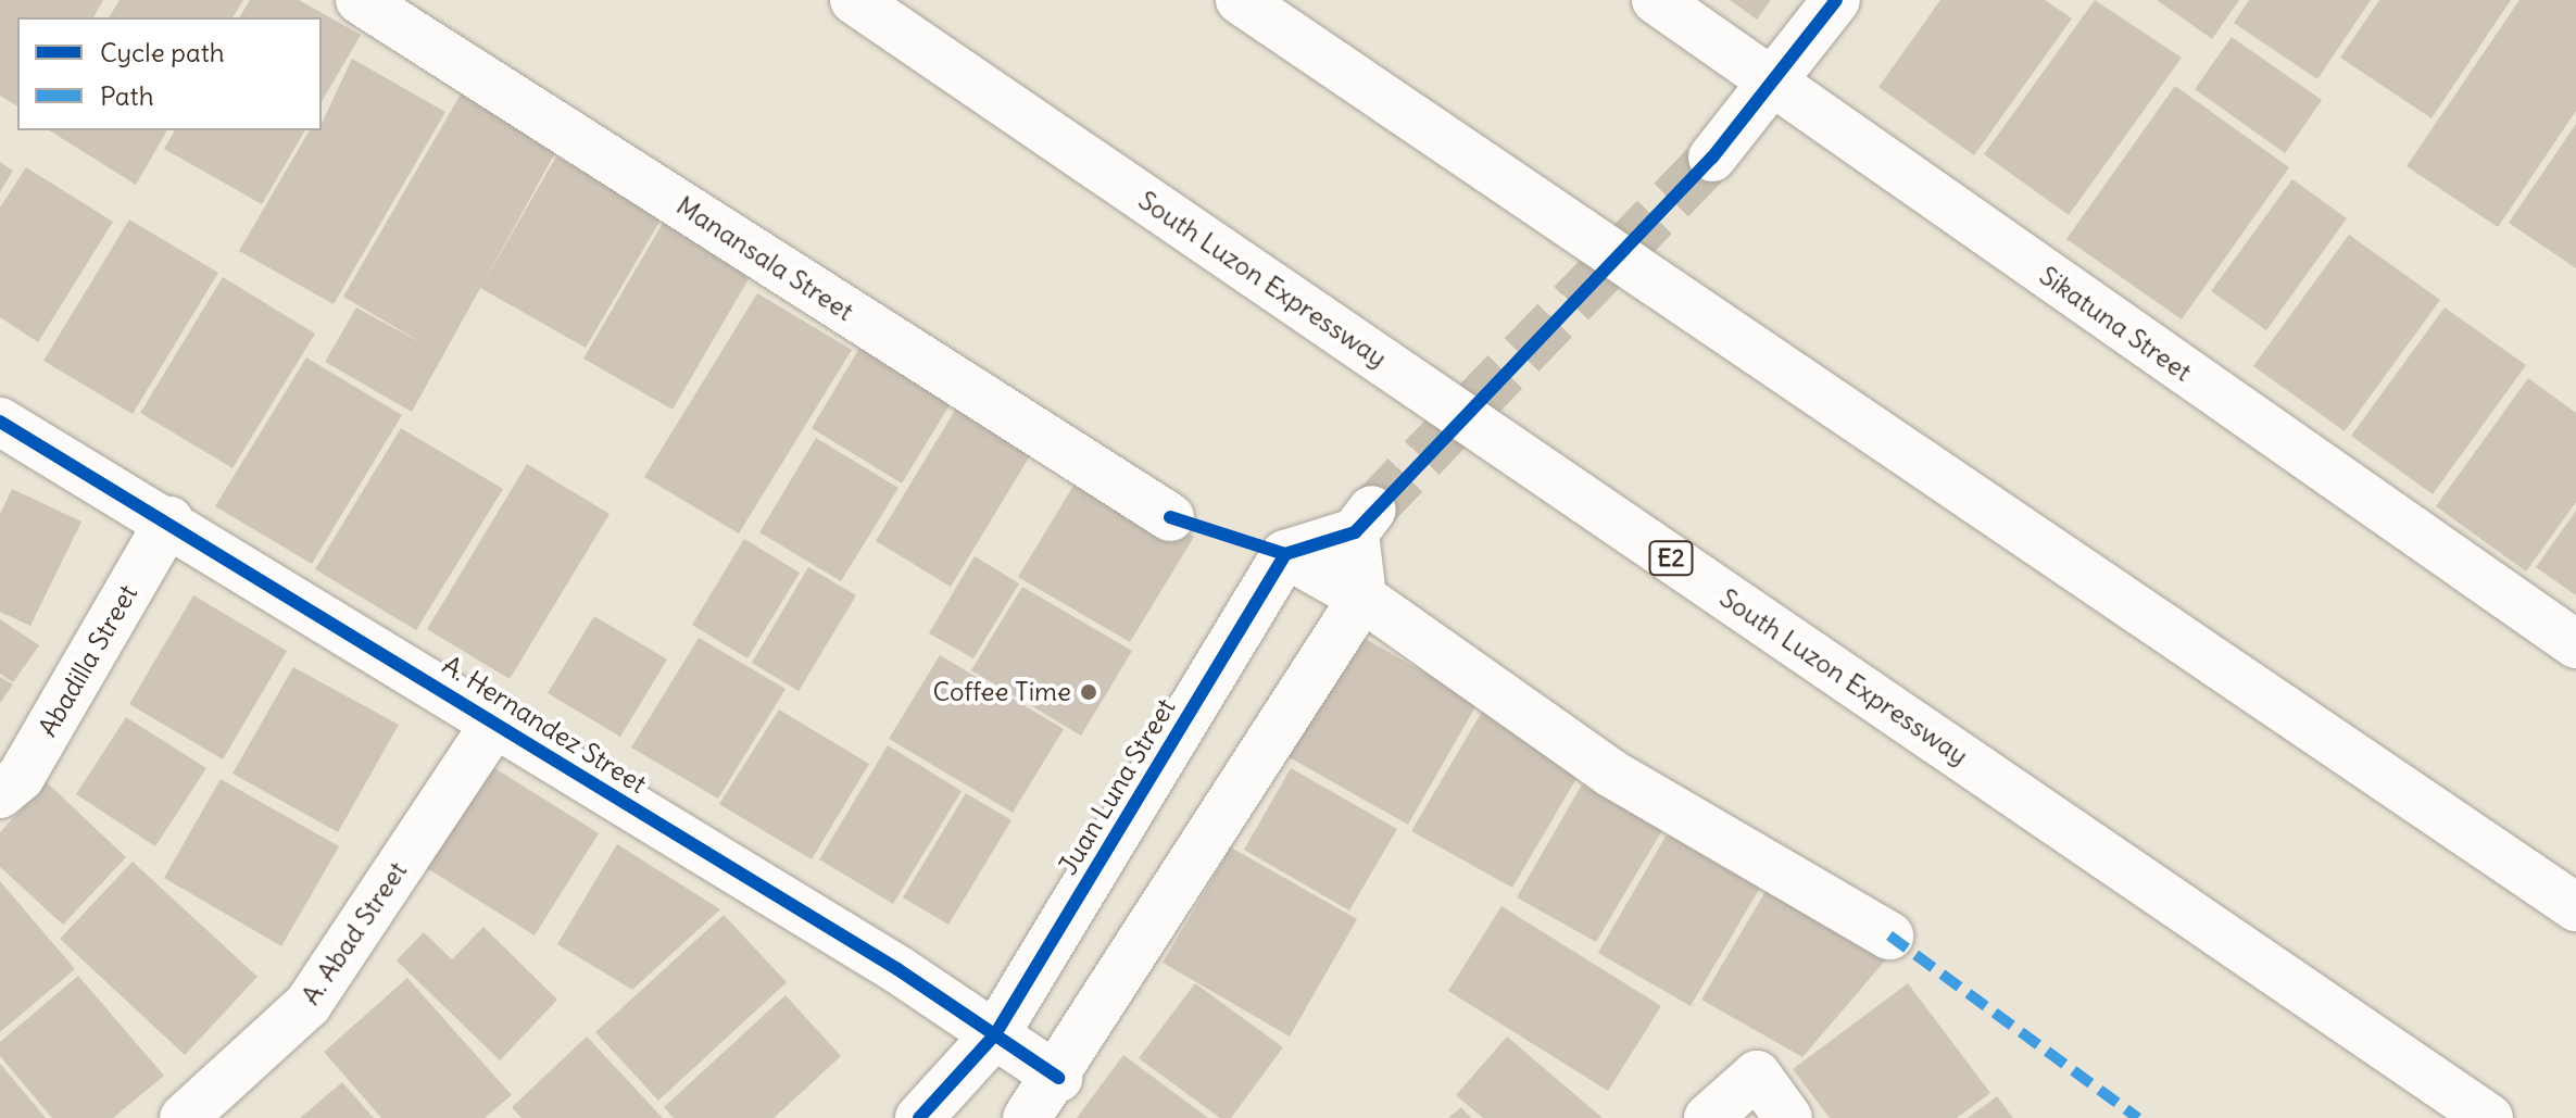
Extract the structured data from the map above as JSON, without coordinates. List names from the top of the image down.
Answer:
{
  "streets": {
    "main road": [
      "Manansala Street",
      "South Luzon Expressway",
      "Sikatuna Street",
      "E2",
      "Abadilla Street",
      "A. Hernandez Street",
      "Juan Luna Street",
      "A. Abad Street"
    ]
  },
  "crossings": [
    ["Abadilla Street", "A. Hernandez Street"],
    ["A. Hernandez Street", "Juan Luna Street"],
    ["A. Hernandez Street", "A. Abad Street"]
  ],
  "places": ["Coffee Time"],
  "legend": ["Cycle path", "Path"]
}
